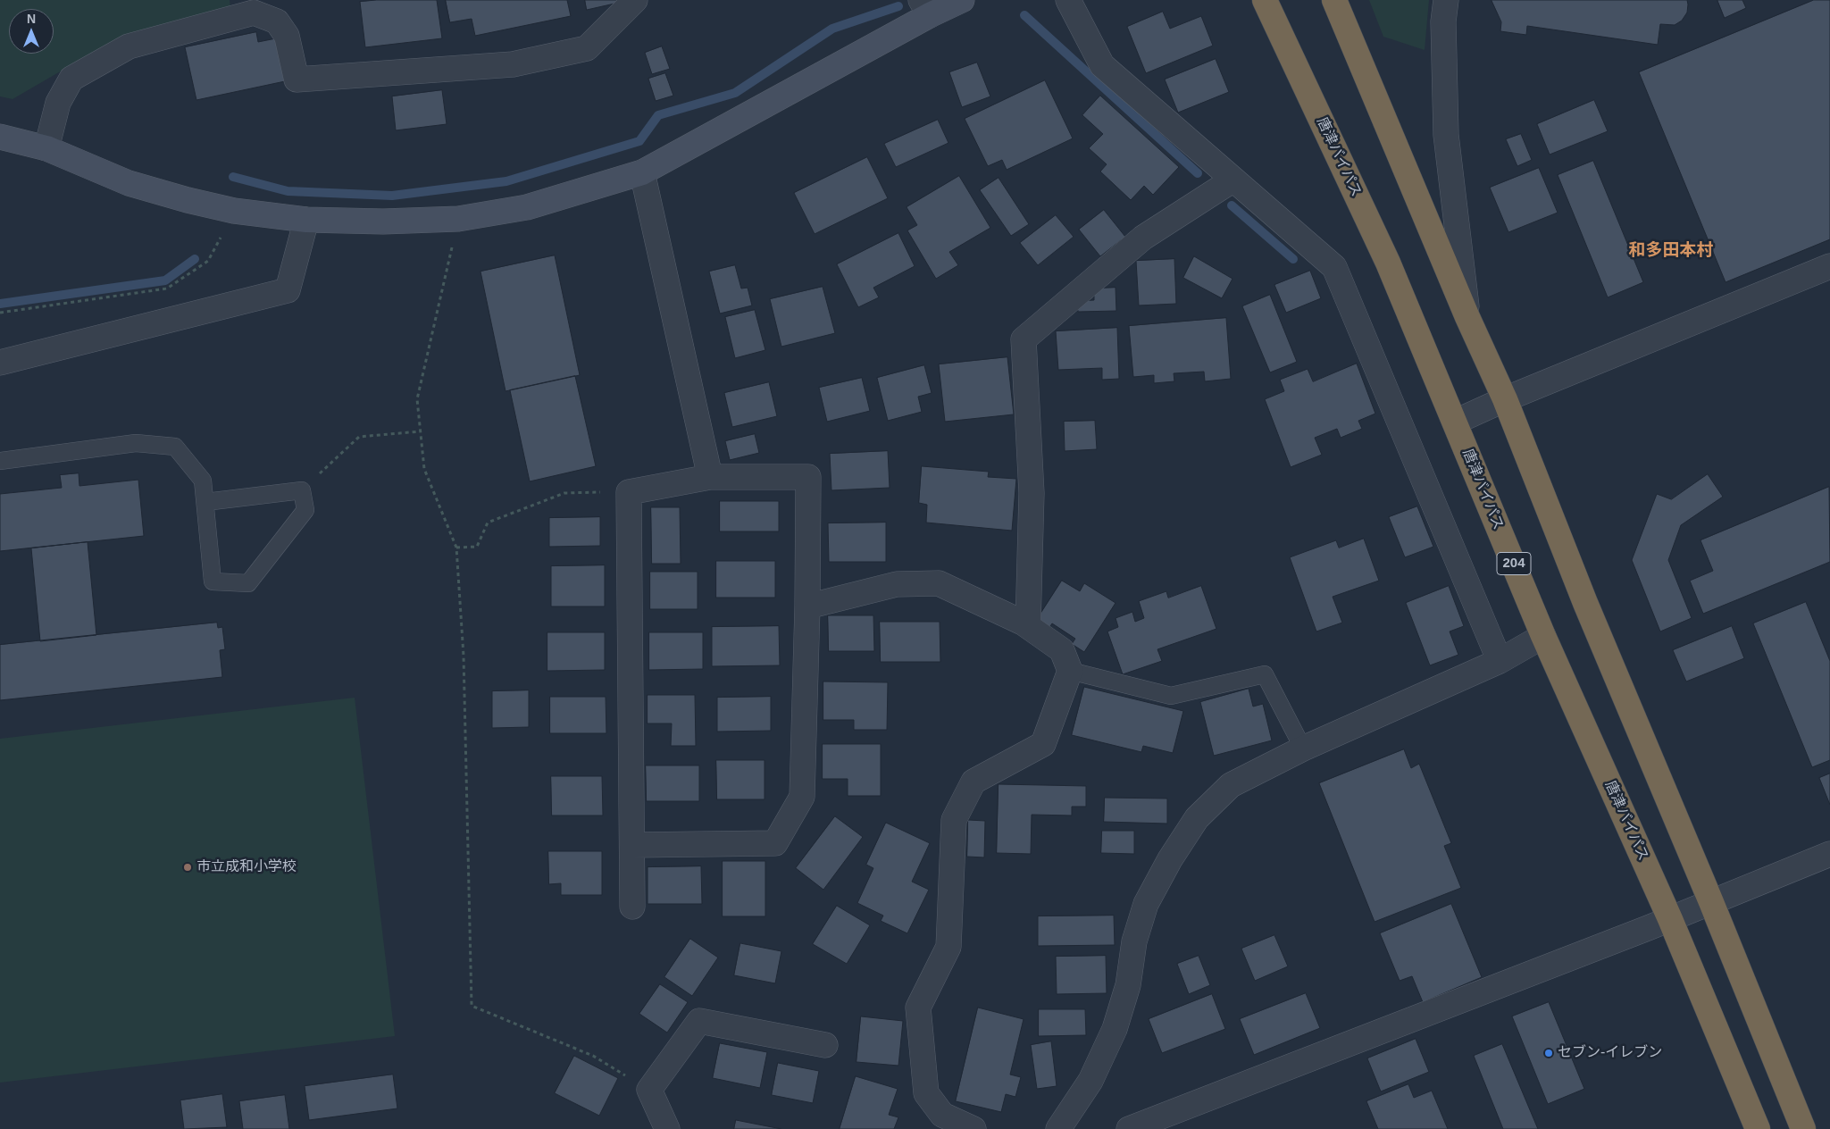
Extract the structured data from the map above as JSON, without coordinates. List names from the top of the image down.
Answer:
{
  "streets": {
    "highway": ["唐津バイパス", "204"]
  },
  "districts": ["和多田本村"],
  "places": ["市立成和小学校", "セブン-イレブン"],
  "north": "top"
}
